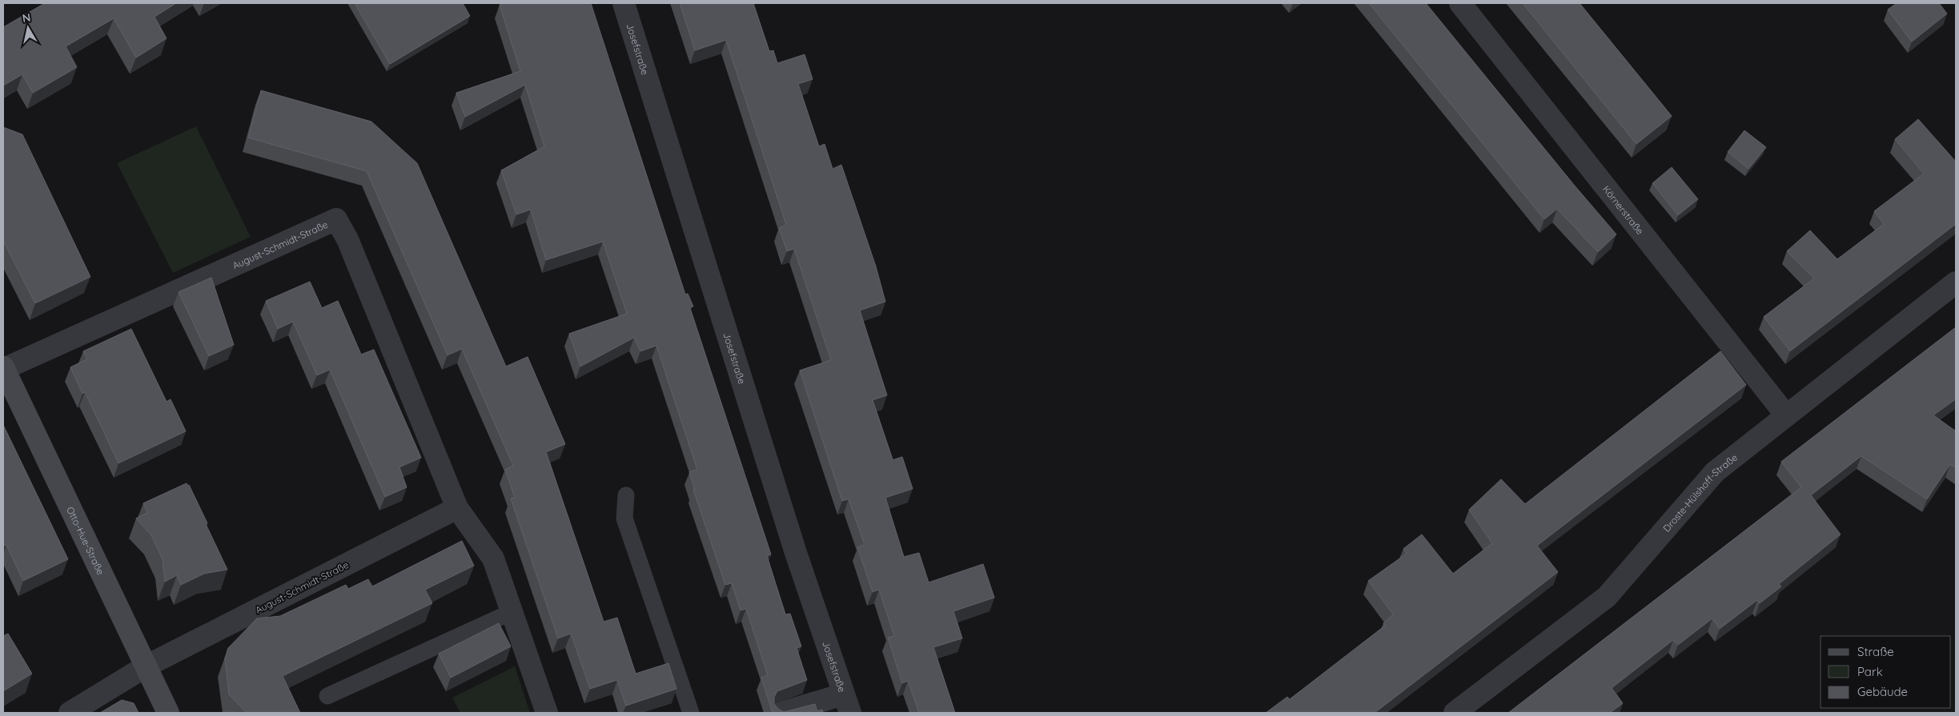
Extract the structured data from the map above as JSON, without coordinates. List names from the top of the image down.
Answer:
{
  "streets": {
    "street": [
      "Josefstraße",
      "Körnerstraße",
      "August-Schmidt-Straße",
      "Droste-Hülshoff-Straße",
      "Otto-Hue-Straße"
    ]
  },
  "crossings": [
    ["Körnerstraße", "Droste-Hülshoff-Straße"],
    ["August-Schmidt-Straße", "Otto-Hue-Straße"]
  ],
  "legend": ["Straße", "Park", "Gebäude"],
  "north": "top"
}
